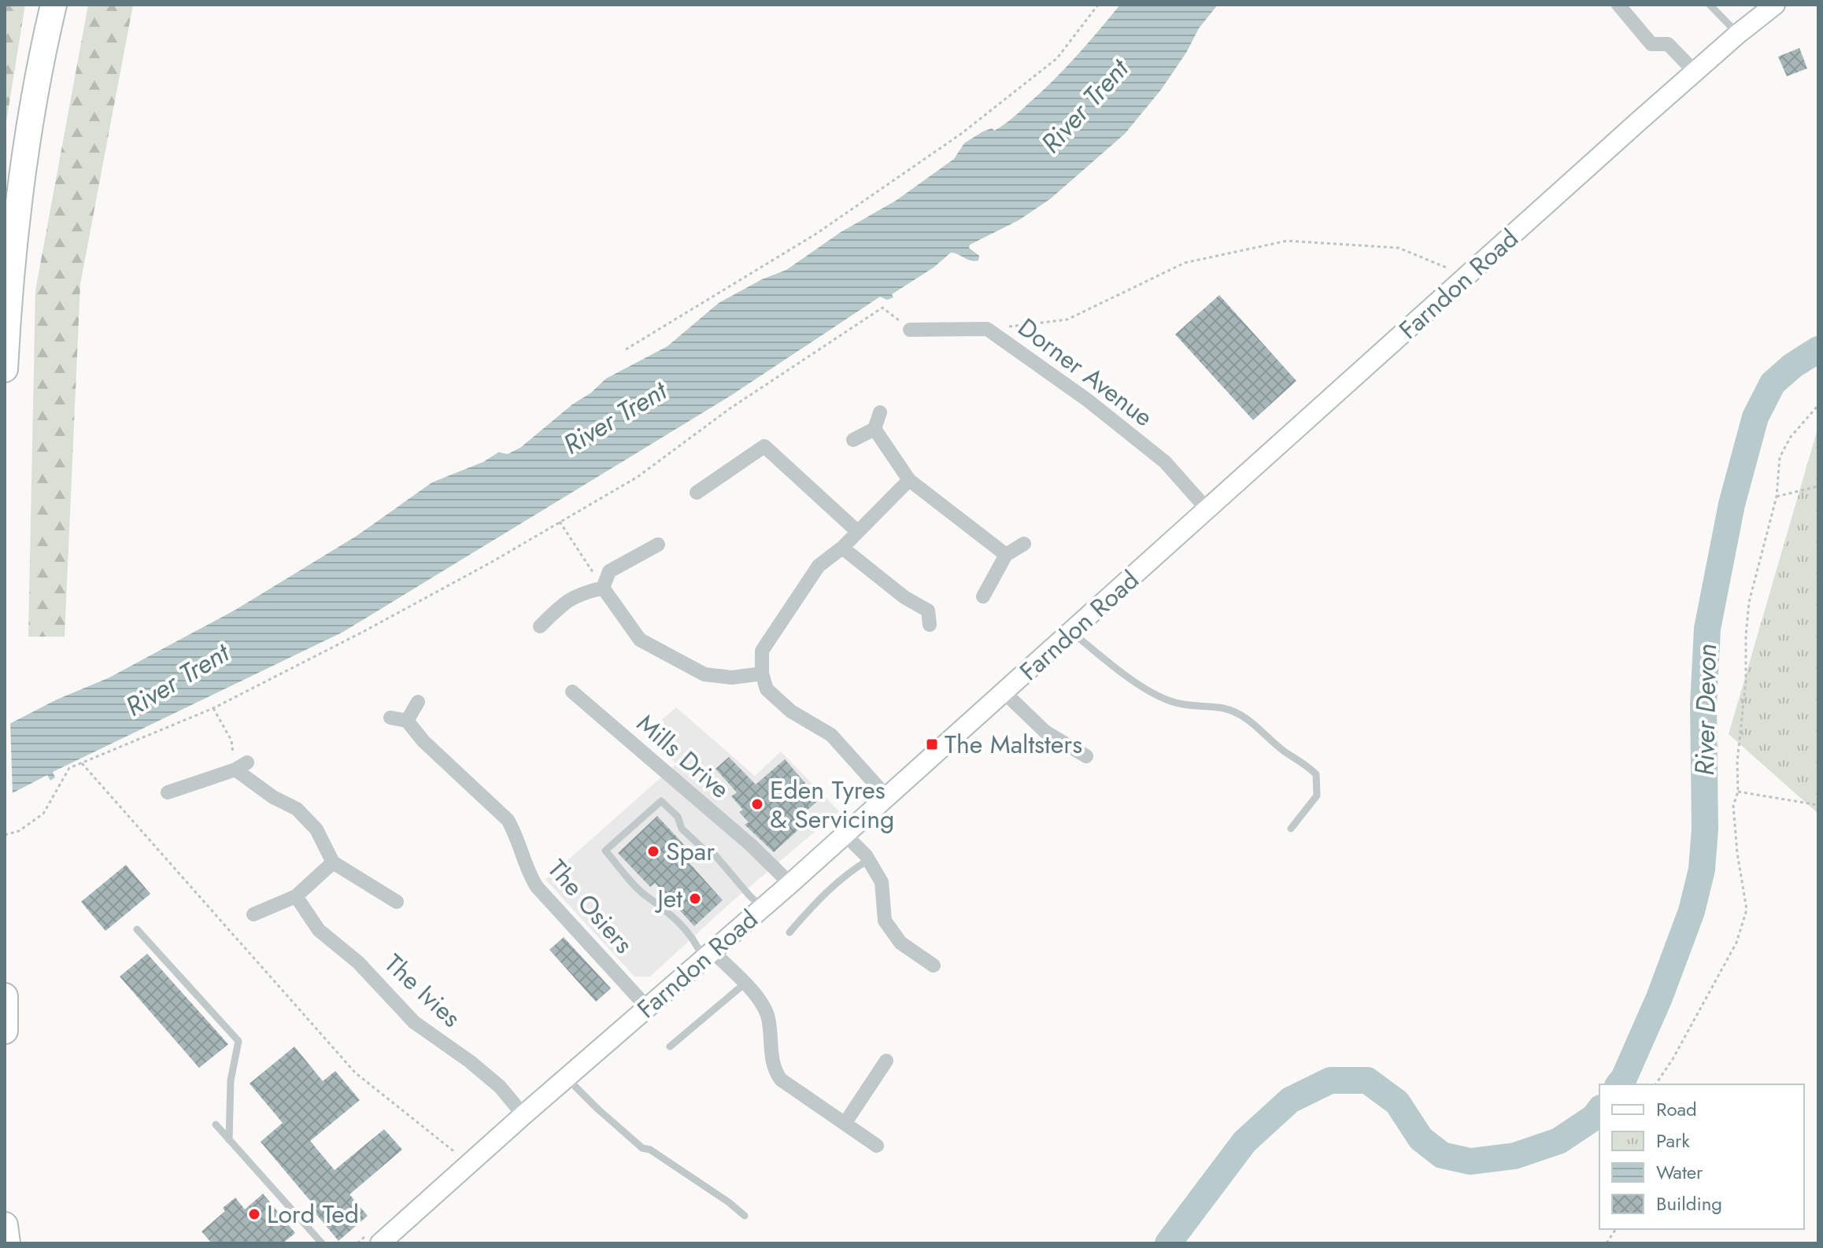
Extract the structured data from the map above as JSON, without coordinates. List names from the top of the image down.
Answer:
{
  "streets": {
    "main road": ["Farndon Road"],
    "street": [
      "Dorner Avenue",
      "Mills Drive",
      "The Osiers",
      "The Ivies"
    ]
  },
  "crossings": [
    ["Farndon Road", "Dorner Avenue"],
    ["Farndon Road", "Mills Drive"],
    ["Farndon Road", "The Osiers"],
    ["Farndon Road", "The Ivies"]
  ],
  "water": ["River Trent", "River Devon"],
  "places": {
    "transit": ["The Maltsters"],
    "other": [
      "Eden Tyres & Servicing",
      "Spar",
      "Jet",
      "Lord Ted"
    ]
  },
  "legend": [
    "Road",
    "Park",
    "Water",
    "Building"
  ]
}
